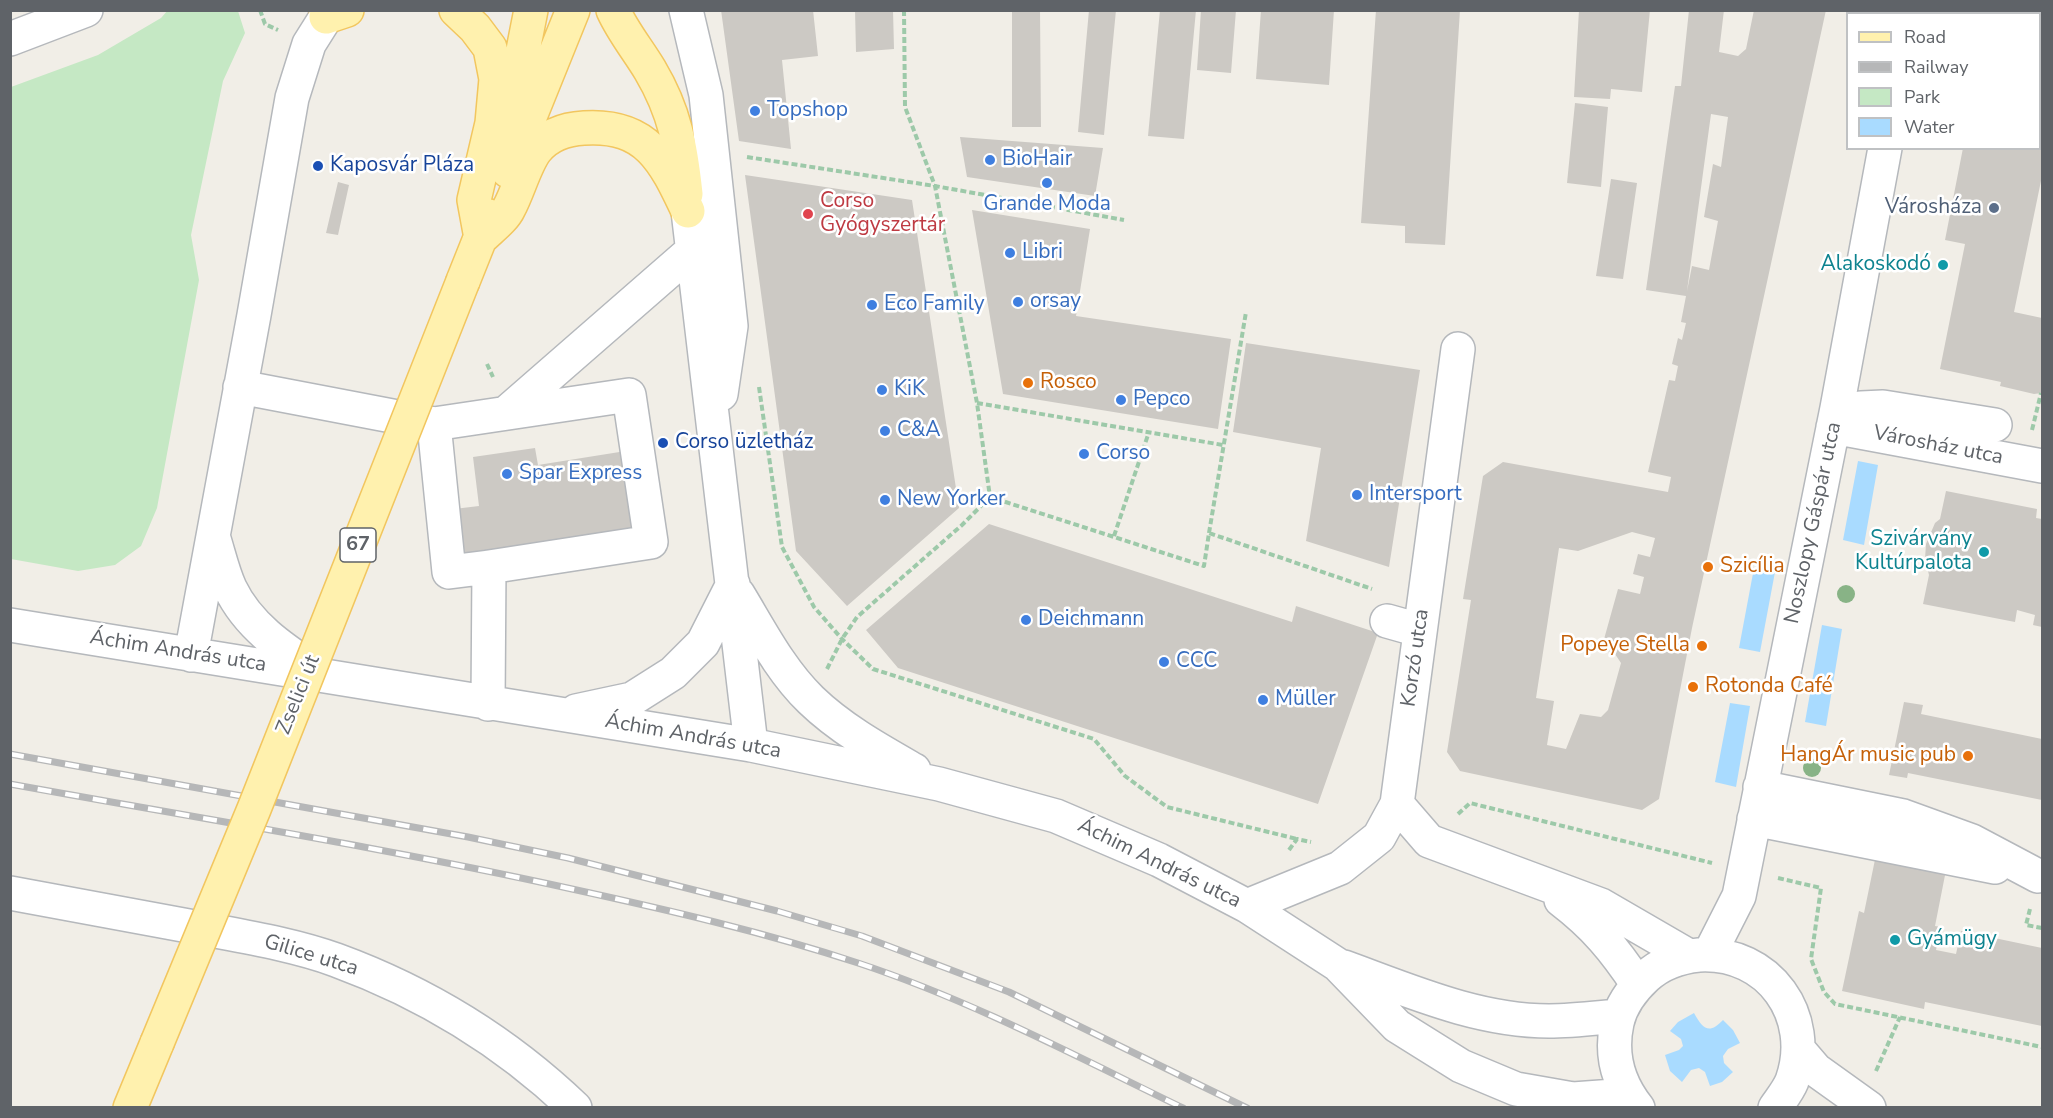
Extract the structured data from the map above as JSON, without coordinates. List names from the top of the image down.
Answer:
{
  "streets": {
    "main road": ["67", "Zselici út"],
    "street": [
      "Városház utca",
      "Noszlopy Gáspár utca",
      "Áchim András utca",
      "Korzó utca",
      "Gilice utca"
    ]
  },
  "crossings": [
    ["Városház utca", "Noszlopy Gáspár utca"],
    ["67", "Zselici út"]
  ],
  "places": [
    "Topshop",
    "BioHair",
    "Kaposvár Pláza",
    "Grande Moda",
    "Városháza",
    "Corso Gyógyszertár",
    "Libri",
    "Alakoskodó",
    "orsay",
    "Eco Family",
    "Rosco",
    "KiK",
    "Pepco",
    "C&A",
    "Corso üzletház",
    "Corso",
    "Spar Express",
    "Intersport",
    "New Yorker",
    "Szivárvány Kultúrpalota",
    "Szicília",
    "Deichmann",
    "Popeye Stella",
    "CCC",
    "Rotonda Café",
    "Müller",
    "HangÁr music pub",
    "Gyámügy"
  ],
  "legend": [
    "Road",
    "Railway",
    "Park",
    "Water"
  ]
}
